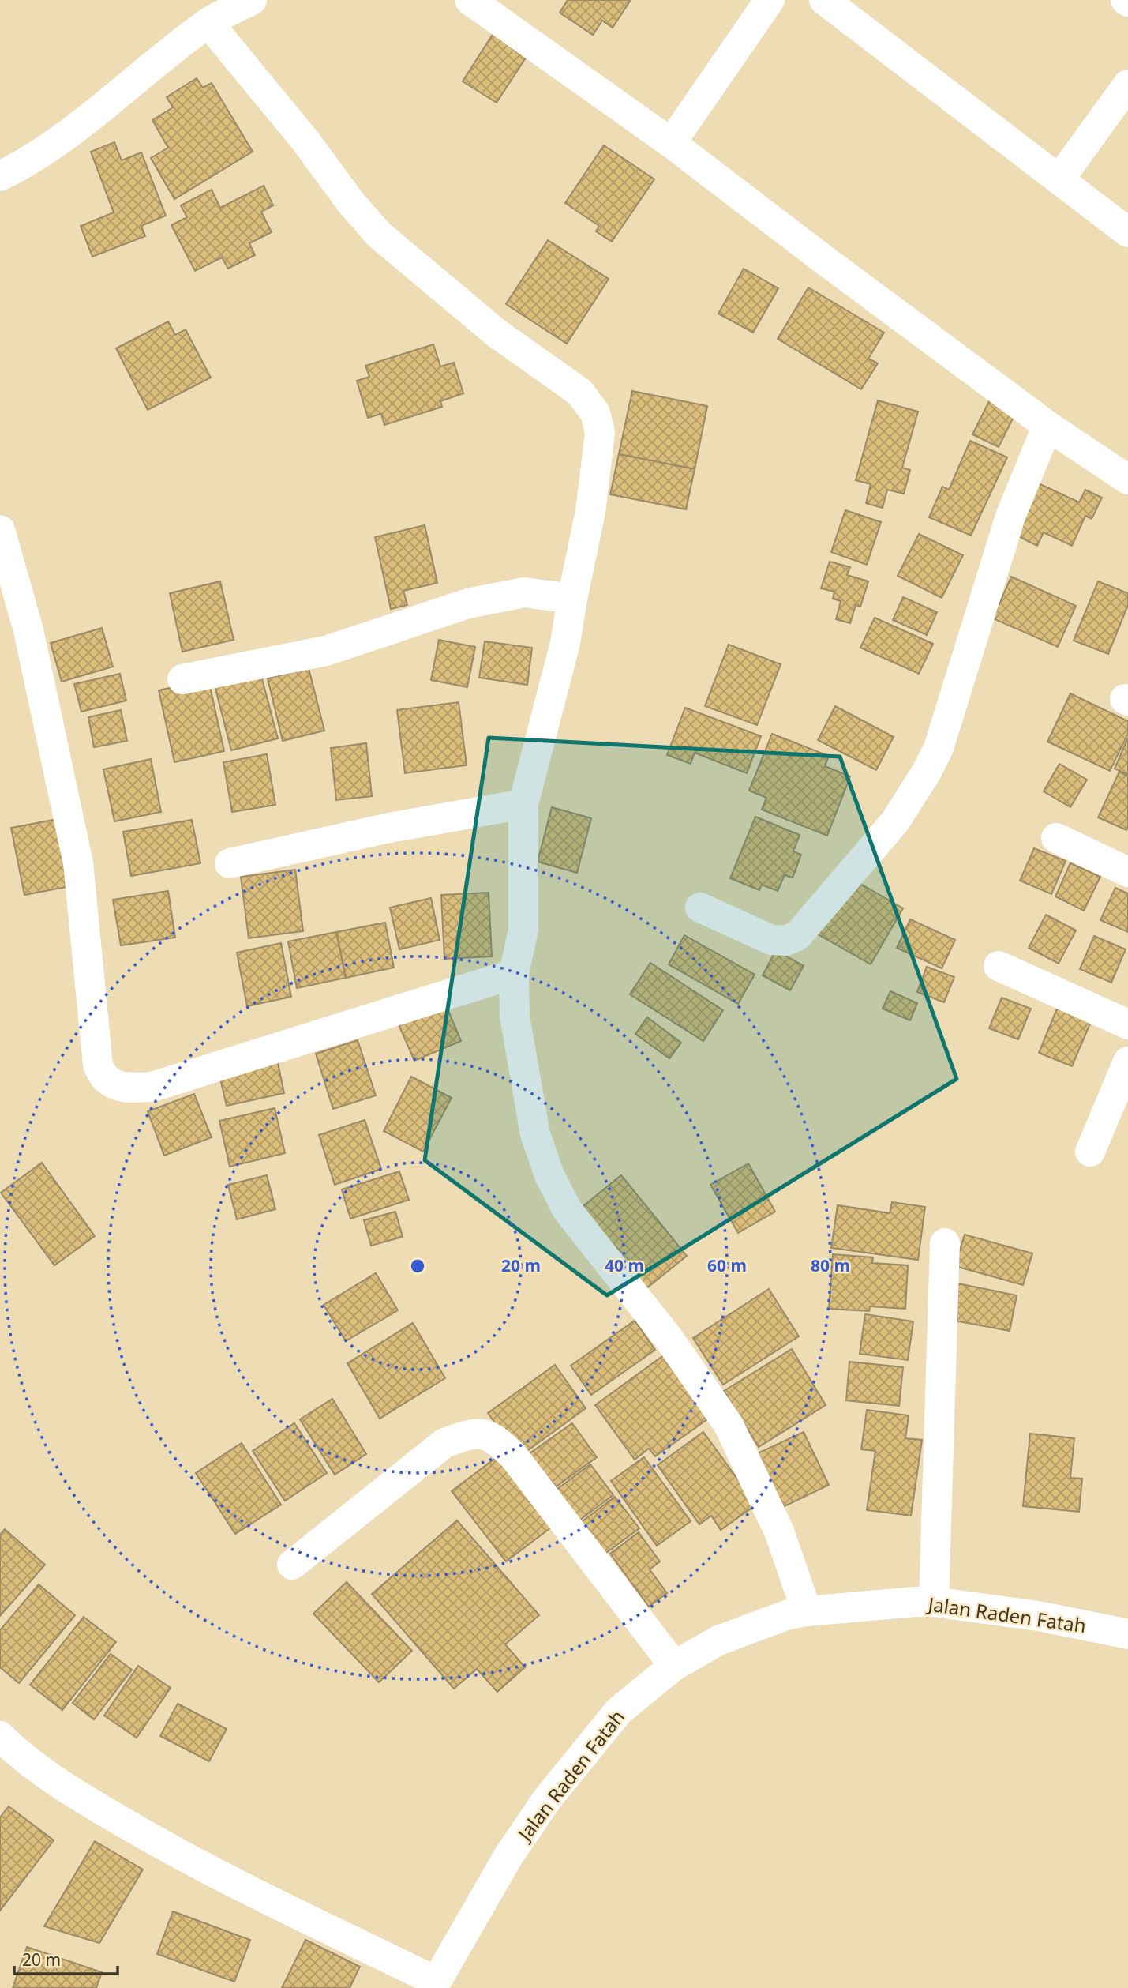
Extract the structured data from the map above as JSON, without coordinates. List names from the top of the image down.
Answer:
{
  "streets": {
    "main road": ["Jalan Raden Fatah"]
  },
  "scale_bar": "20 m",
  "rings": [
    "20 m",
    "40 m",
    "60 m",
    "80 m"
  ]
}
